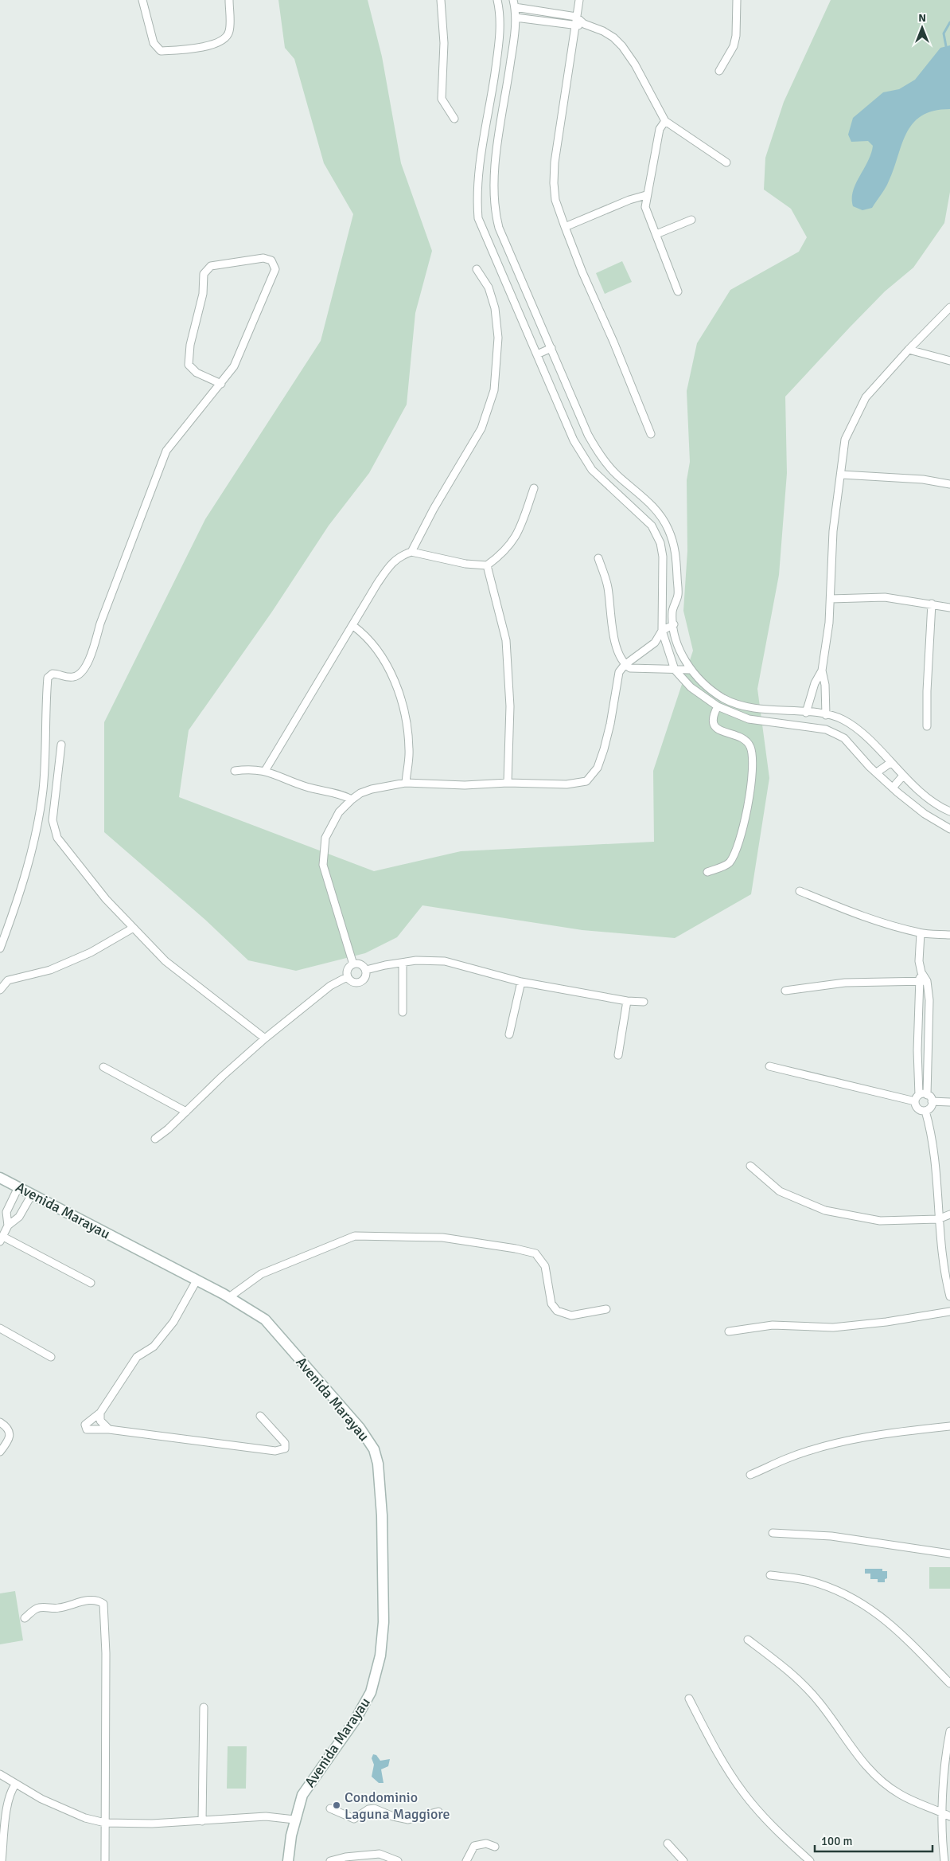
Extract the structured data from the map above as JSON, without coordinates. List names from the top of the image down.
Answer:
{
  "streets": {
    "street": ["Avenida Marayau"]
  },
  "places": ["Condominio Laguna Maggiore"],
  "scale_bar": "100 m",
  "north": "top"
}
